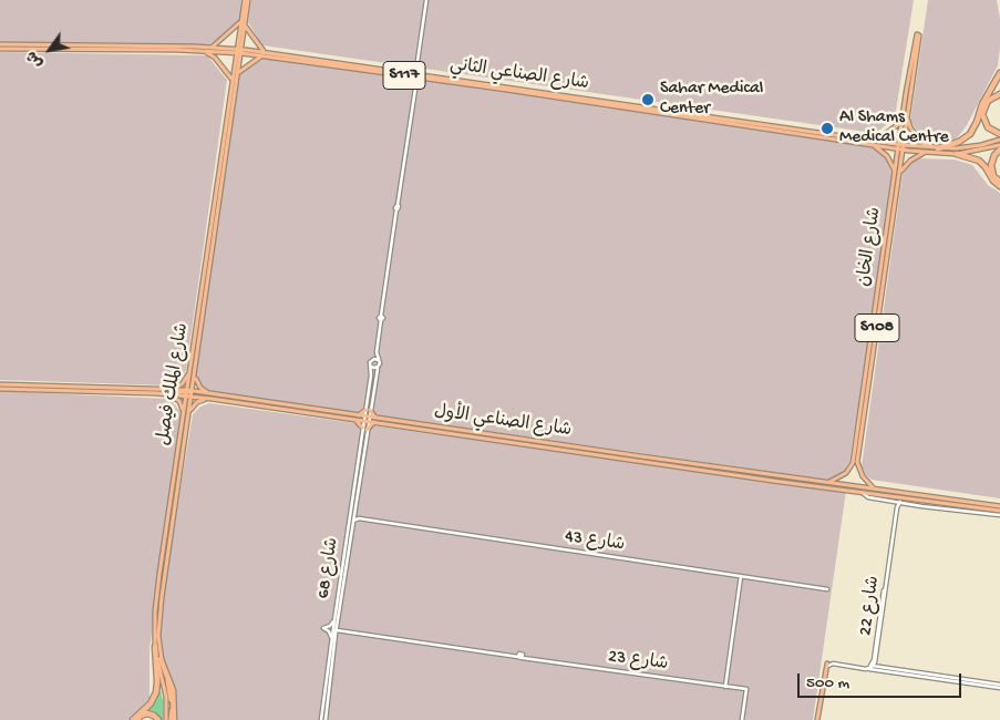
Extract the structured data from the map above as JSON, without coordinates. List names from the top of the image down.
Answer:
{
  "streets": {
    "main road": [
      "S117",
      "شارع الصناعي الثاني",
      "شارع الخان",
      "S108",
      "شارع الملك فيصل",
      "شارع الصناعي الأول"
    ],
    "street": [
      "شارع 43",
      "شارع 68",
      "شارع 22",
      "شارع 23"
    ]
  },
  "crossings": [
    ["شارع الصناعي الثاني", "شارع الخان"],
    ["شارع الصناعي الثاني", "شارع الملك فيصل"],
    ["شارع الصناعي الأول", "شارع 68"],
    ["شارع الصناعي الأول", "شارع 22"],
    ["شارع 43", "شارع 68"],
    ["شارع 68", "شارع 23"]
  ],
  "places": ["Sahar Medical Center", "Al Shams Medical Centre"],
  "scale_bar": "500 m",
  "north": "bottom left"
}
